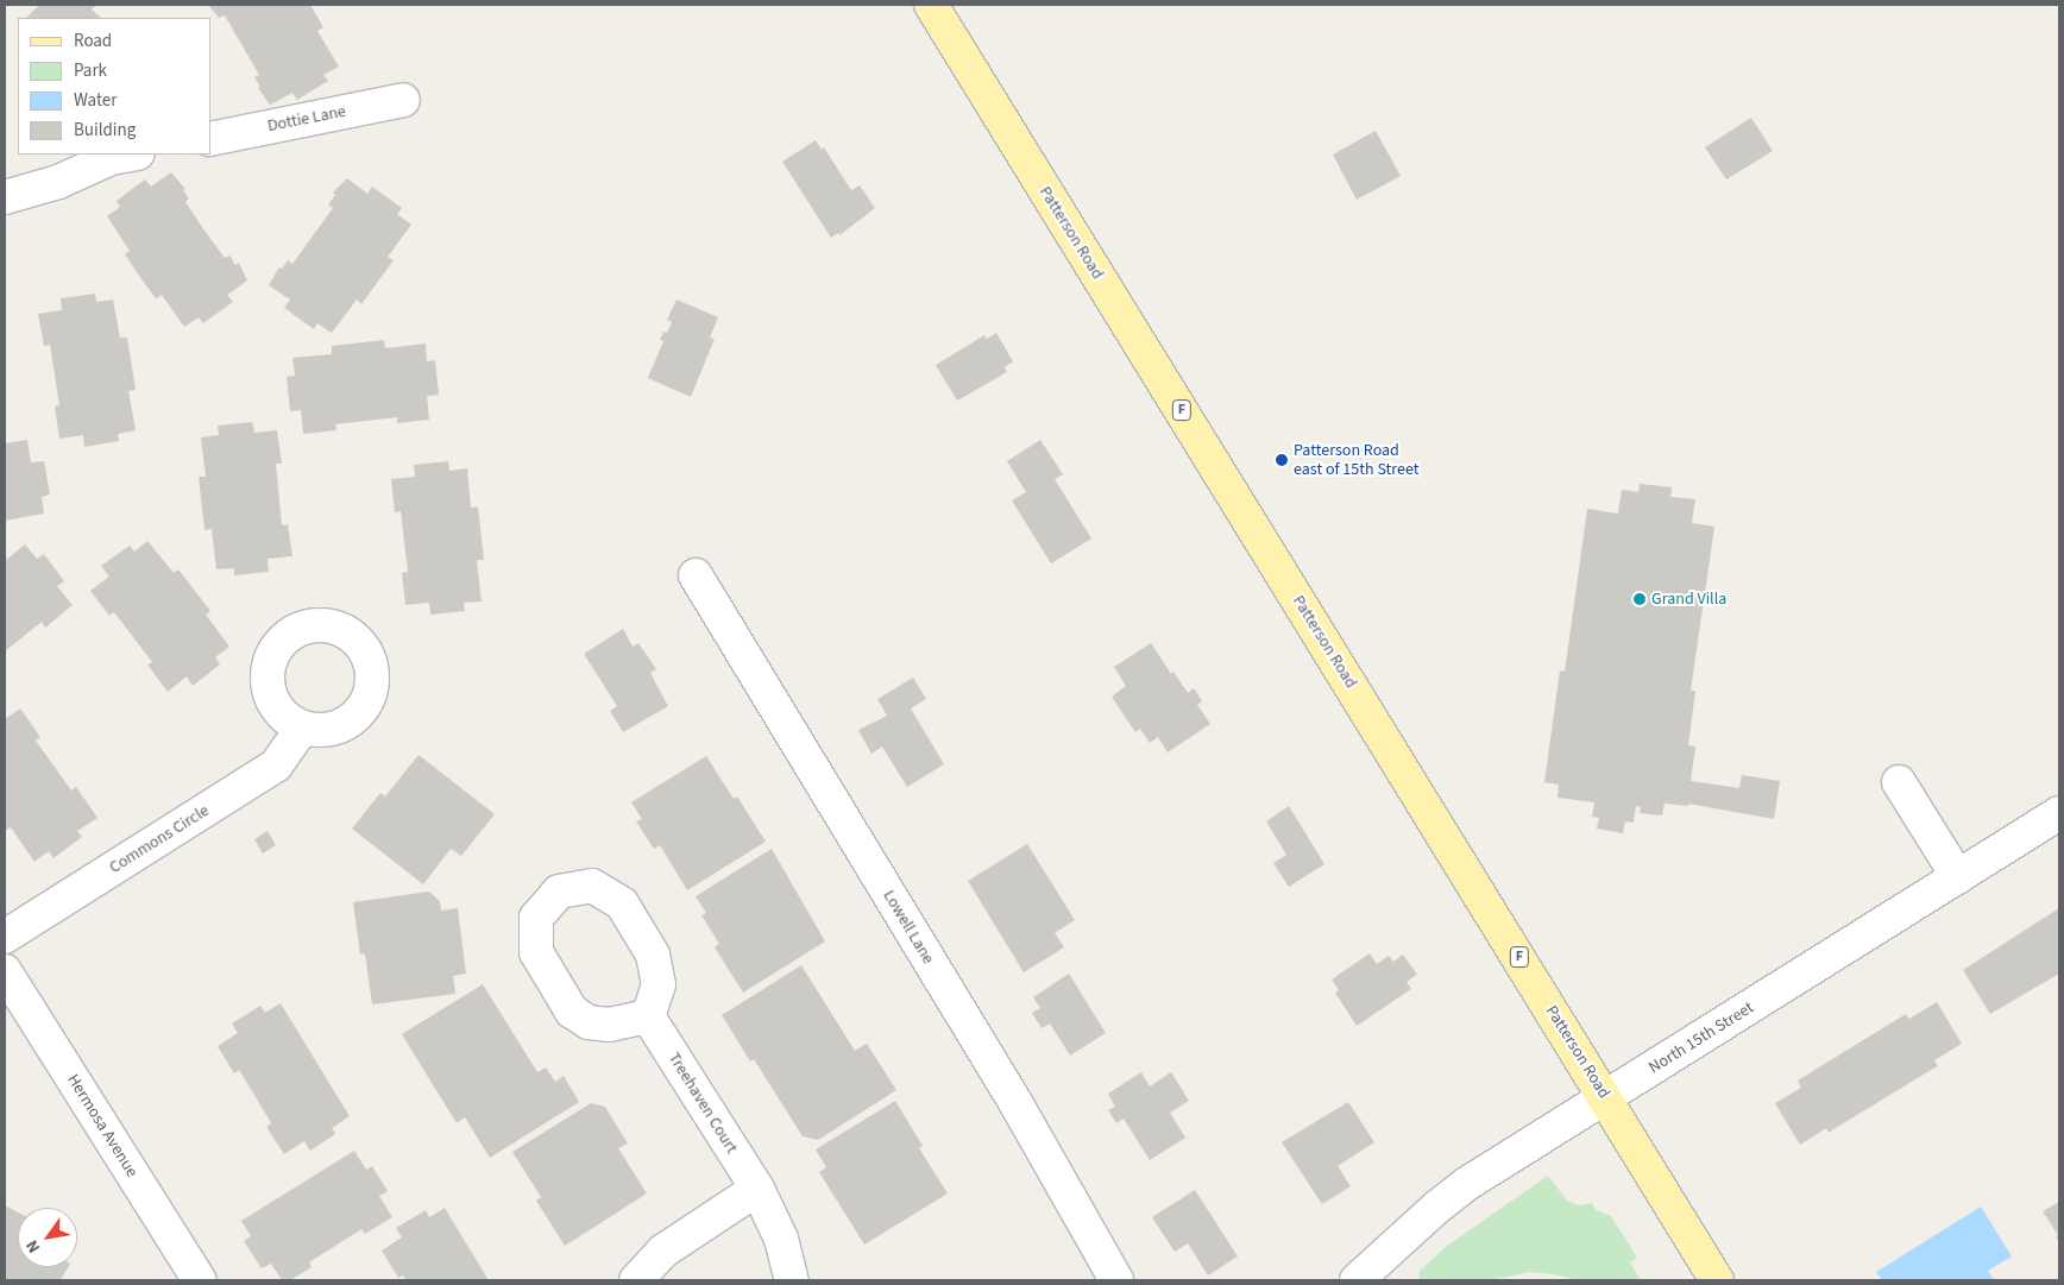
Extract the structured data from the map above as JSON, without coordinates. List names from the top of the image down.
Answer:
{
  "streets": {
    "main road": ["Patterson Road", "F"],
    "street": [
      "Dottie Lane",
      "Commons Circle",
      "Lowell Lane",
      "North 15th Street",
      "Treehaven Court",
      "Hermosa Avenue"
    ]
  },
  "crossings": [
    ["Patterson Road", "North 15th Street"]
  ],
  "places": ["Patterson Road east of 15th Street", "Grand Villa"],
  "legend": [
    "Road",
    "Park",
    "Water",
    "Building"
  ],
  "north": "bottom left"
}
